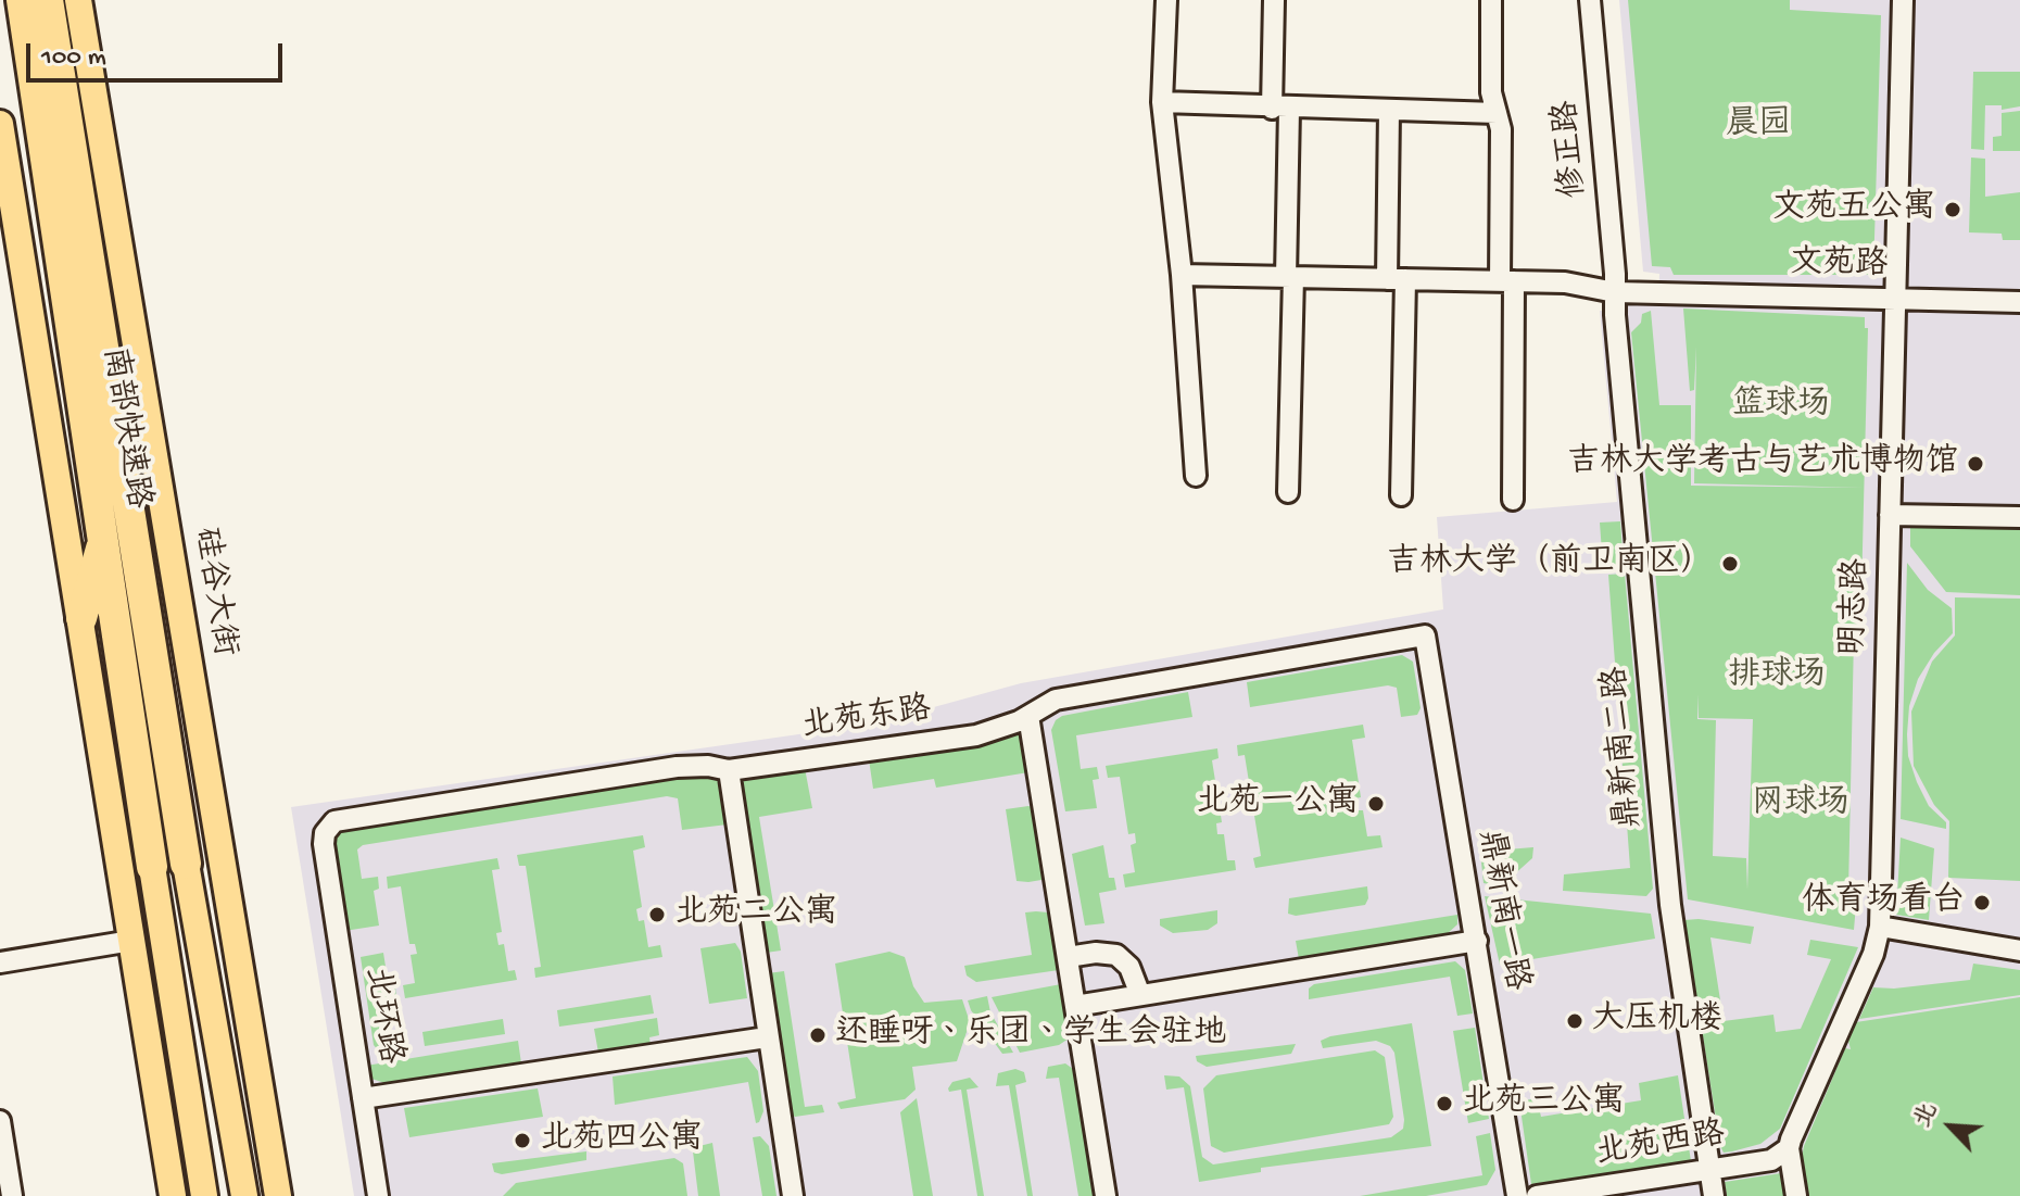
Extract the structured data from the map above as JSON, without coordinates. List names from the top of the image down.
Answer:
{
  "streets": {
    "highway": ["南部快速路"],
    "main road": ["硅谷大街"],
    "street": [
      "修正路",
      "文苑路",
      "明志路",
      "北苑东路",
      "鼎新南二路",
      "鼎新南一路",
      "北环路",
      "北苑西路"
    ]
  },
  "crossings": [
    ["修正路", "文苑路"],
    ["修正路", "鼎新南二路"],
    ["文苑路", "明志路"],
    ["文苑路", "鼎新南二路"],
    ["明志路", "北苑西路"],
    ["北苑东路", "鼎新南一路"],
    ["北苑东路", "北环路"],
    ["鼎新南二路", "北苑西路"]
  ],
  "parks": [
    "晨园",
    "篮球场",
    "排球场",
    "网球场"
  ],
  "places": [
    "文苑五公寓",
    "吉林大学考古与艺术博物馆",
    "吉林大学（前卫南区）",
    "北苑一公寓",
    "体育场看台",
    "北苑二公寓",
    "大压机楼",
    "还睡呀、乐团、学生会驻地",
    "北苑三公寓",
    "北苑四公寓"
  ],
  "scale_bar": "100 m",
  "north": "top left"
}
